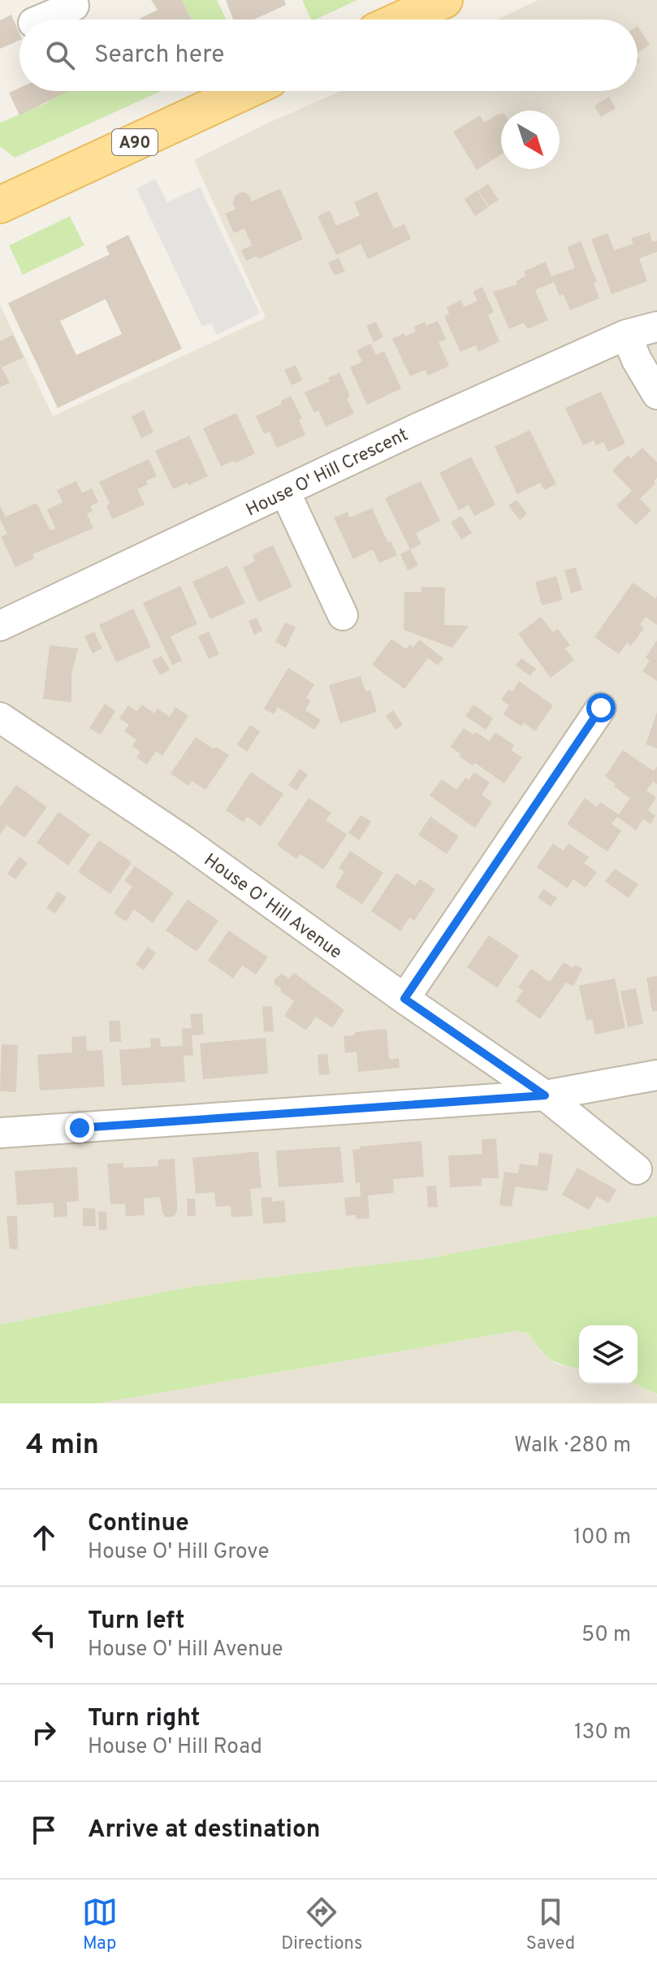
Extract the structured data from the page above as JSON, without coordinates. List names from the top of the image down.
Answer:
{
  "streets": {
    "main road": ["A90"],
    "street": ["House O' Hill Crescent", "House O' Hill Avenue"]
  },
  "north": "bottom right",
  "page": {
    "search": "Search here",
    "heading": ["4 min", "Walk · 280 m"],
    "list": [
      ["Continue", "House O' Hill Grove", "100 m"],
      ["Turn left", "House O' Hill Avenue", "50 m"],
      ["Turn right", "House O' Hill Road", "130 m"],
      "Arrive at destination"
    ],
    "nav": ["Map", "Directions", "Saved"]
  }
}
